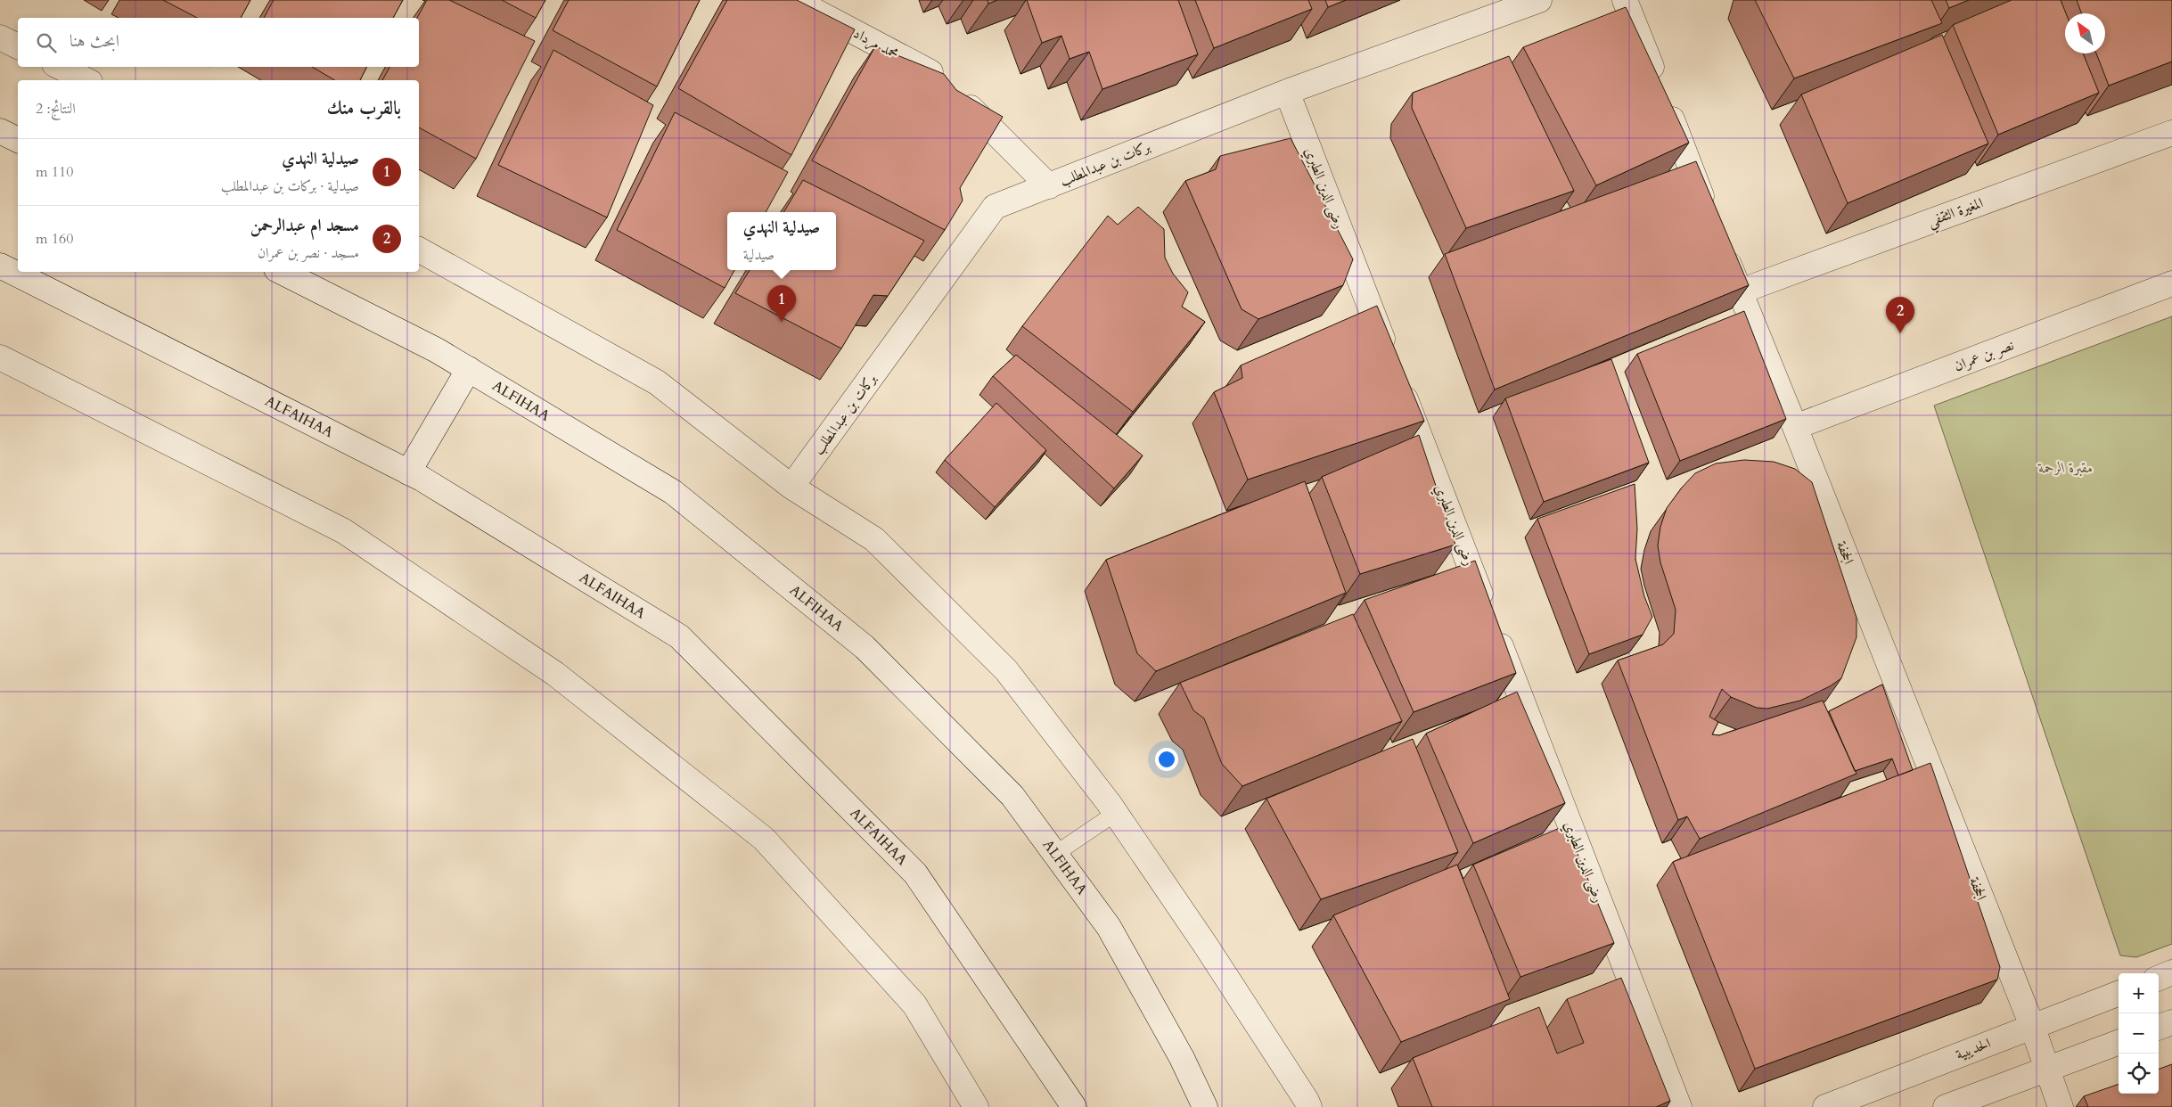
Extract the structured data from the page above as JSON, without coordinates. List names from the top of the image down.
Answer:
{
  "streets": {
    "street": [
      "محمد مرداد",
      "بركات بن عبدالمطلب",
      "رضى الدين الطبري",
      "المغيرة الثقفي",
      "نصر بن عمران",
      "ALFIHAA",
      "ALFAIHAA",
      "الجحفة",
      "الحديبية"
    ]
  },
  "crossings": [
    ["محمد مرداد", "بركات بن عبدالمطلب"],
    ["بركات بن عبدالمطلب", "رضى الدين الطبري"],
    ["المغيرة الثقفي", "الجحفة"],
    ["نصر بن عمران", "الجحفة"],
    ["الجحفة", "الحديبية"]
  ],
  "parks": ["مقبرة الرحمة"],
  "north": "top left",
  "page": {
    "search": "ابحث هنا",
    "heading": ["بالقرب منك", "النتائج: 2"],
    "list": [
      {
        "mark": "1",
        "name": "صيدلية النهدي",
        "note": "صيدلية · بركات بن عبدالمطلب",
        "value": "110 m"
      },
      {
        "mark": "2",
        "name": "مسجد ام عبدالرحمن",
        "note": "مسجد · نصر بن عمران",
        "value": "160 m"
      }
    ],
    "popup": ["صيدلية النهدي", "صيدلية"],
    "pins": ["1", "2"],
    "map_buttons": ["+", "−"]
  }
}
